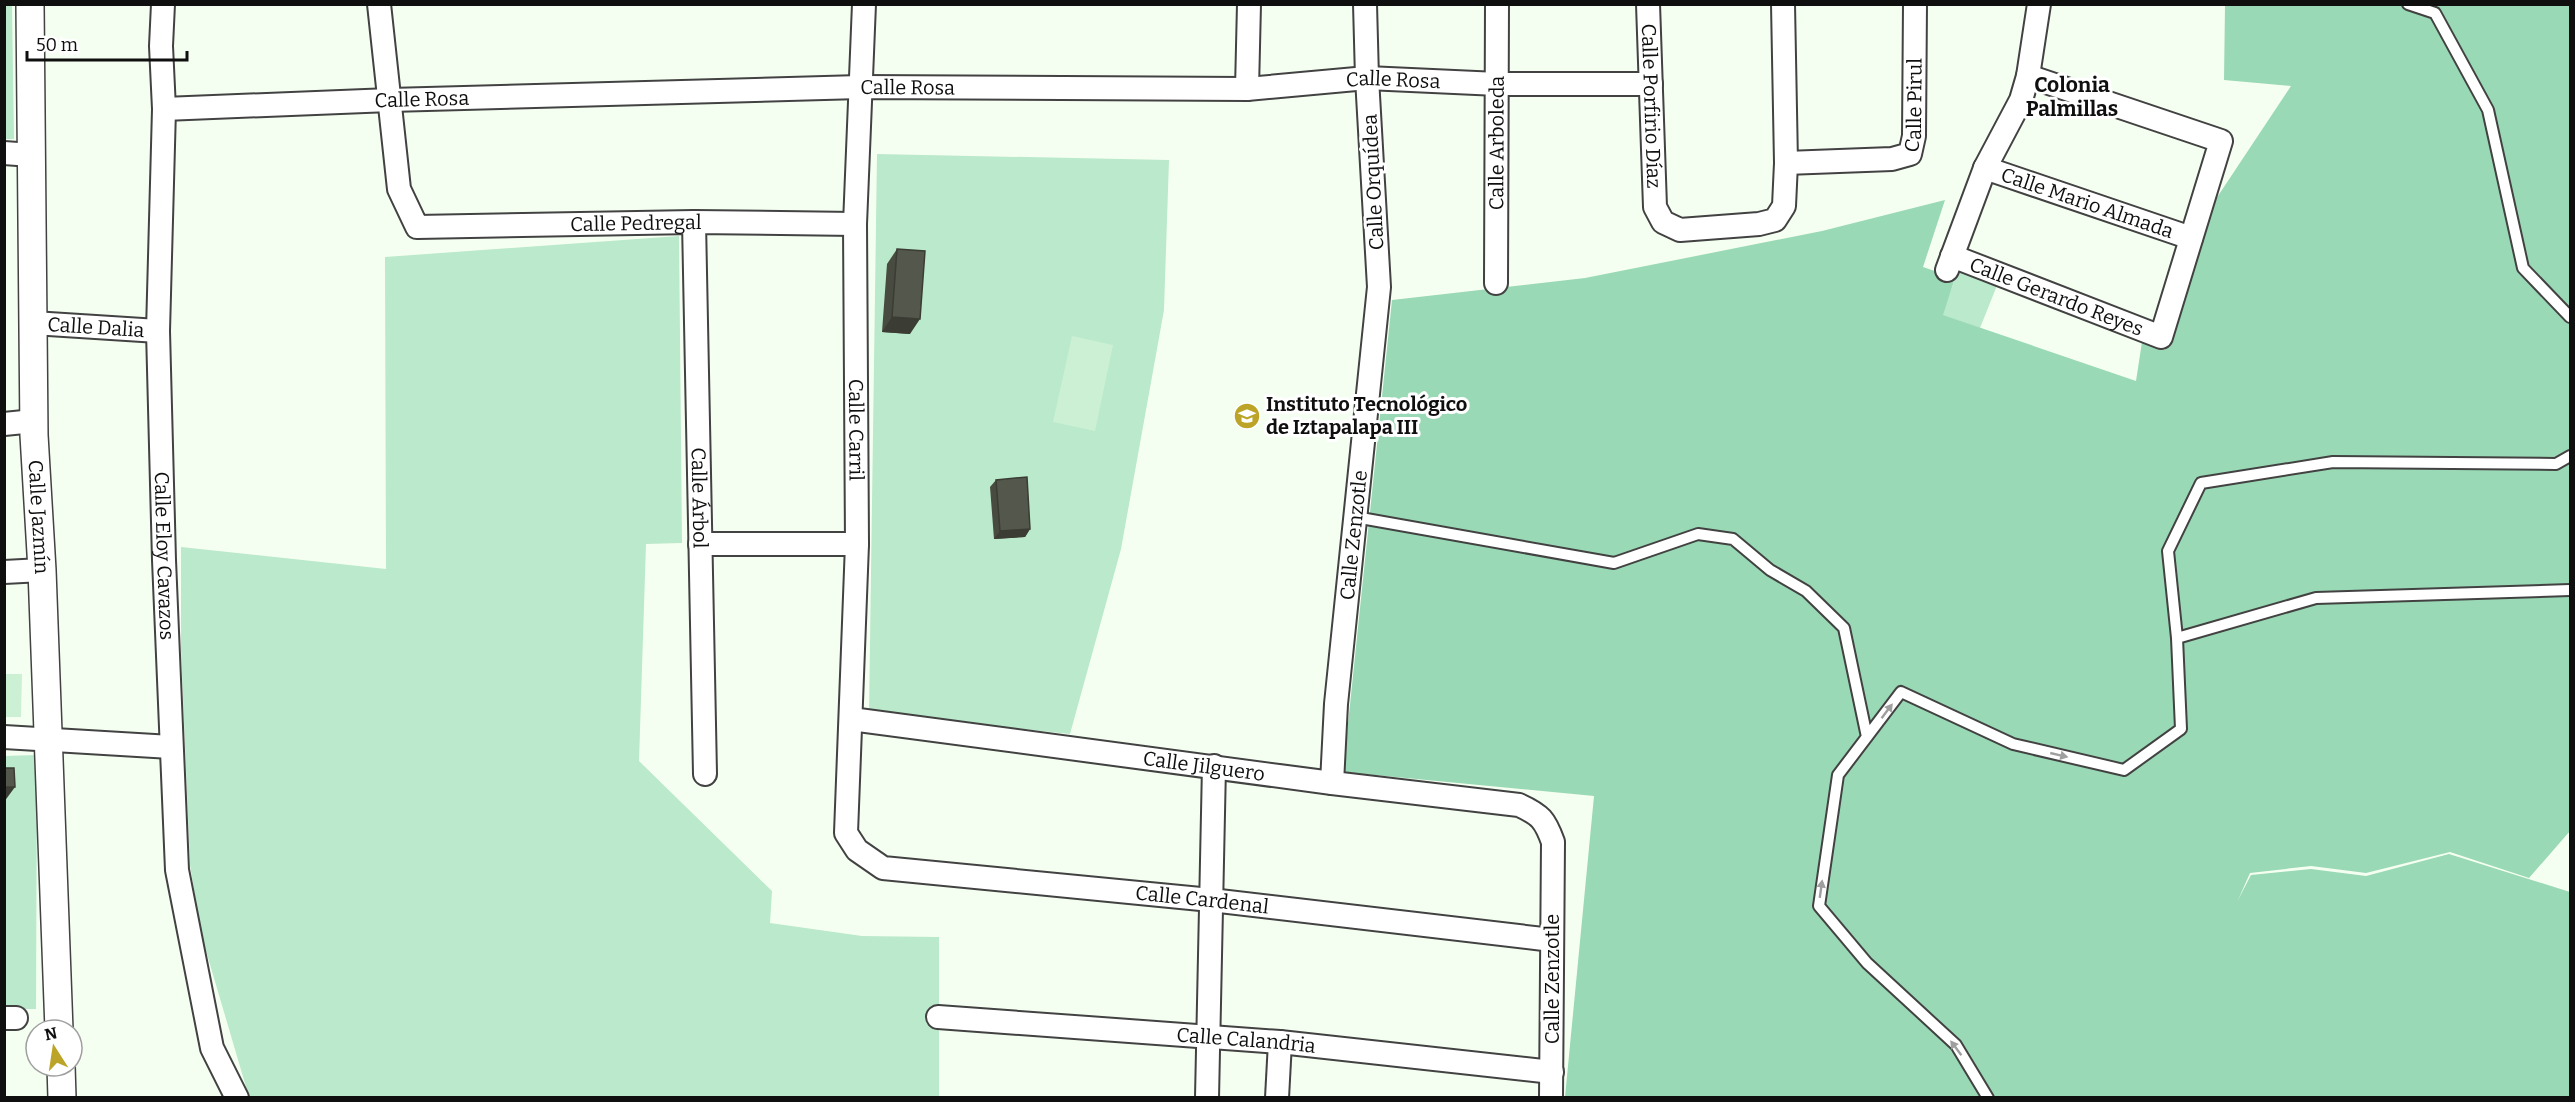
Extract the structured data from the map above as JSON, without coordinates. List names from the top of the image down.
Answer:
{
  "streets": {
    "street": [
      "Calle Rosa",
      "Calle Pirul",
      "Calle Porfirio Díaz",
      "Calle Arboleda",
      "Calle Orquídea",
      "Calle Mario Almada",
      "Calle Pedregal",
      "Calle Gerardo Reyes",
      "Calle Dalia",
      "Calle Carril",
      "Calle Árbol",
      "Calle Jazmín",
      "Calle Zenzotle",
      "Calle Eloy Cavazos",
      "Calle Jilguero",
      "Calle Cardenal",
      "Calle Calandria"
    ]
  },
  "crossings": [
    ["Calle Rosa", "Calle Porfirio Díaz"],
    ["Calle Rosa", "Calle Arboleda"],
    ["Calle Rosa", "Calle Orquídea"],
    ["Calle Rosa", "Calle Pedregal"],
    ["Calle Rosa", "Calle Carril"],
    ["Calle Rosa", "Calle Eloy Cavazos"],
    ["Calle Pirul", "Calle Porfirio Díaz"],
    ["Calle Orquídea", "Calle Zenzotle"],
    ["Calle Mario Almada", "Calle Gerardo Reyes"],
    ["Calle Pedregal", "Calle Carril"],
    ["Calle Pedregal", "Calle Árbol"],
    ["Calle Dalia", "Calle Jazmín"],
    ["Calle Dalia", "Calle Eloy Cavazos"],
    ["Calle Carril", "Calle Jilguero"],
    ["Calle Carril", "Calle Cardenal"],
    ["Calle Zenzotle", "Calle Jilguero"],
    ["Calle Zenzotle", "Calle Cardenal"],
    ["Calle Zenzotle", "Calle Calandria"]
  ],
  "districts": ["Colonia Palmillas"],
  "places": {
    "school or university": ["Instituto Tecnológico de Iztapalapa III"]
  },
  "scale_bar": "50 m",
  "north": "top"
}
